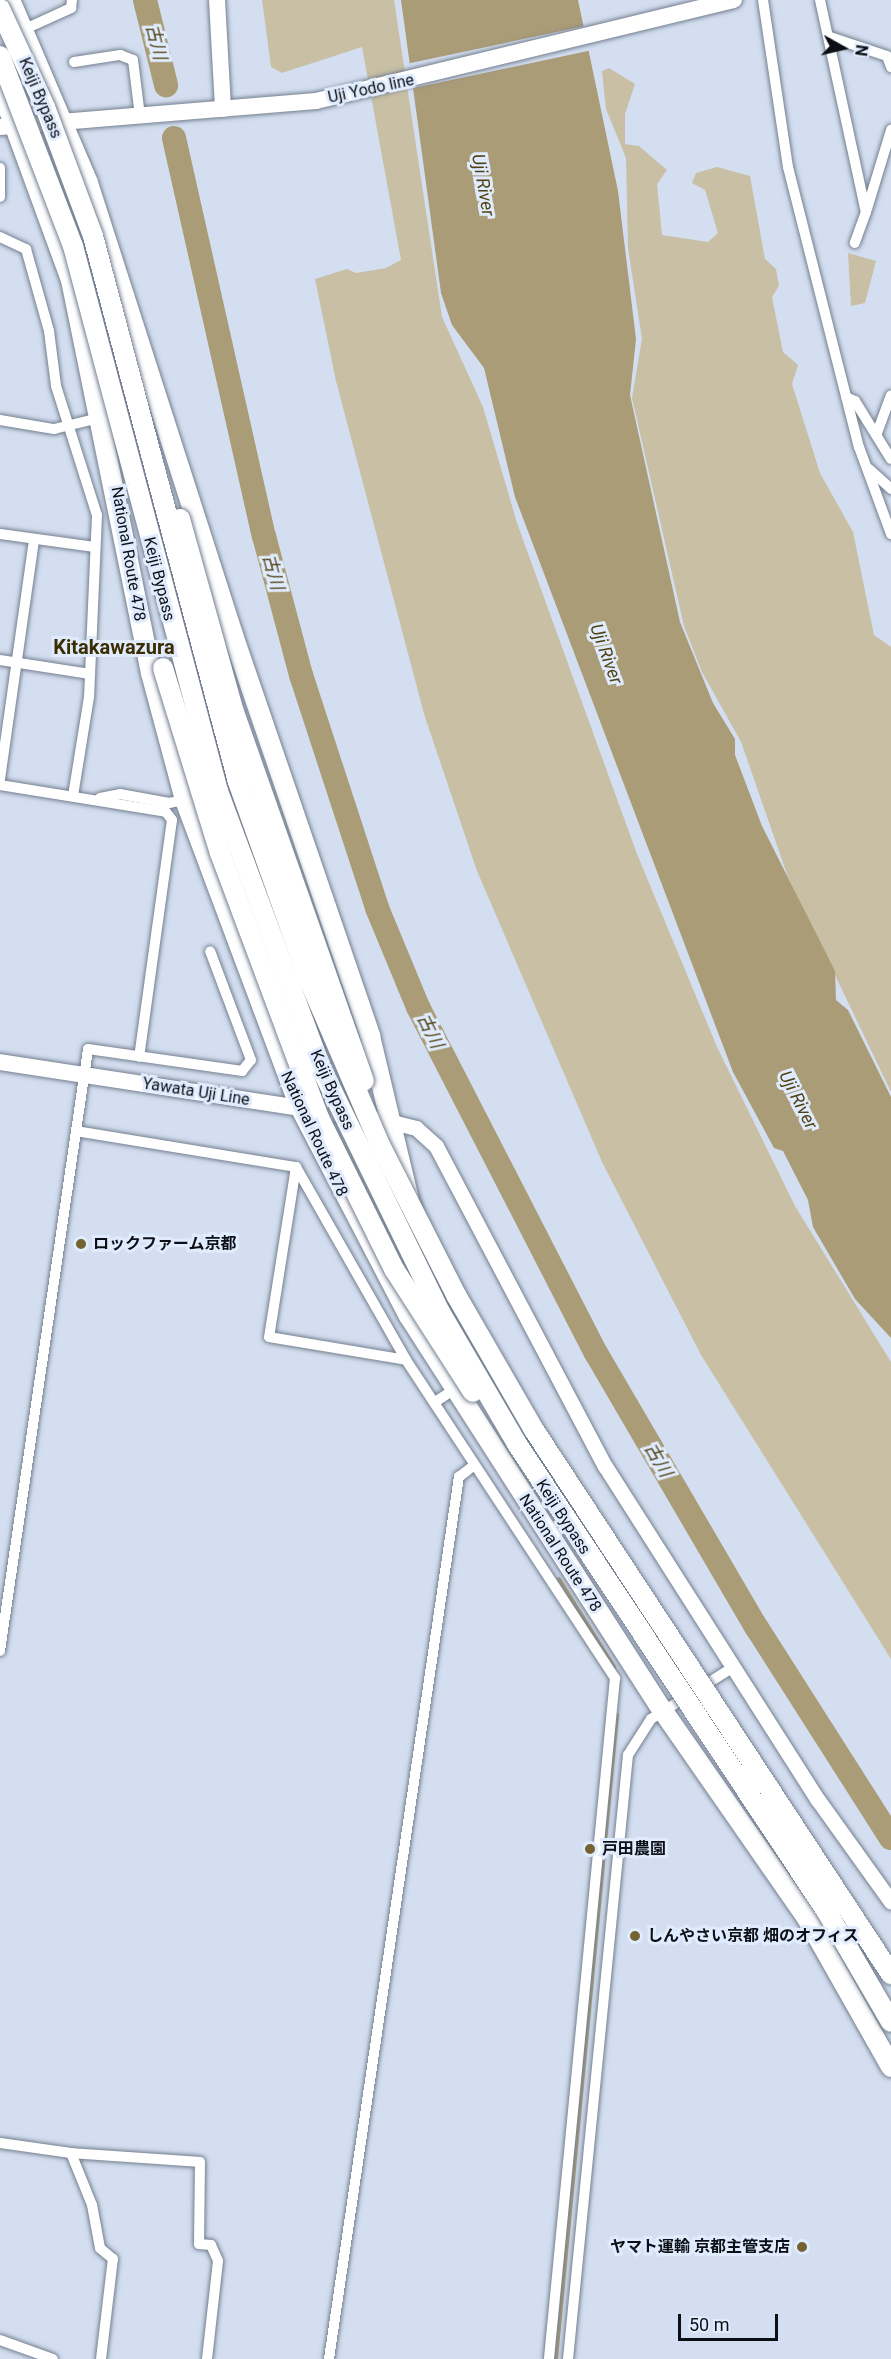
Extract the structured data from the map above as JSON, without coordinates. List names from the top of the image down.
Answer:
{
  "streets": {
    "highway": ["Keiji Bypass", "National Route 478"],
    "main road": ["Uji Yodo line", "Yawata Uji Line"]
  },
  "crossings": [
    ["Uji Yodo line", "National Route 478"],
    ["National Route 478", "Yawata Uji Line"]
  ],
  "districts": ["Kitakawazura"],
  "water": ["古川", "Uji River"],
  "places": [
    "ロックファーム京都",
    "戸田農園",
    "しんやさい京都 畑のオフィス",
    "ヤマト運輸 京都主管支店"
  ],
  "scale_bar": "50 m",
  "north": "right"
}
